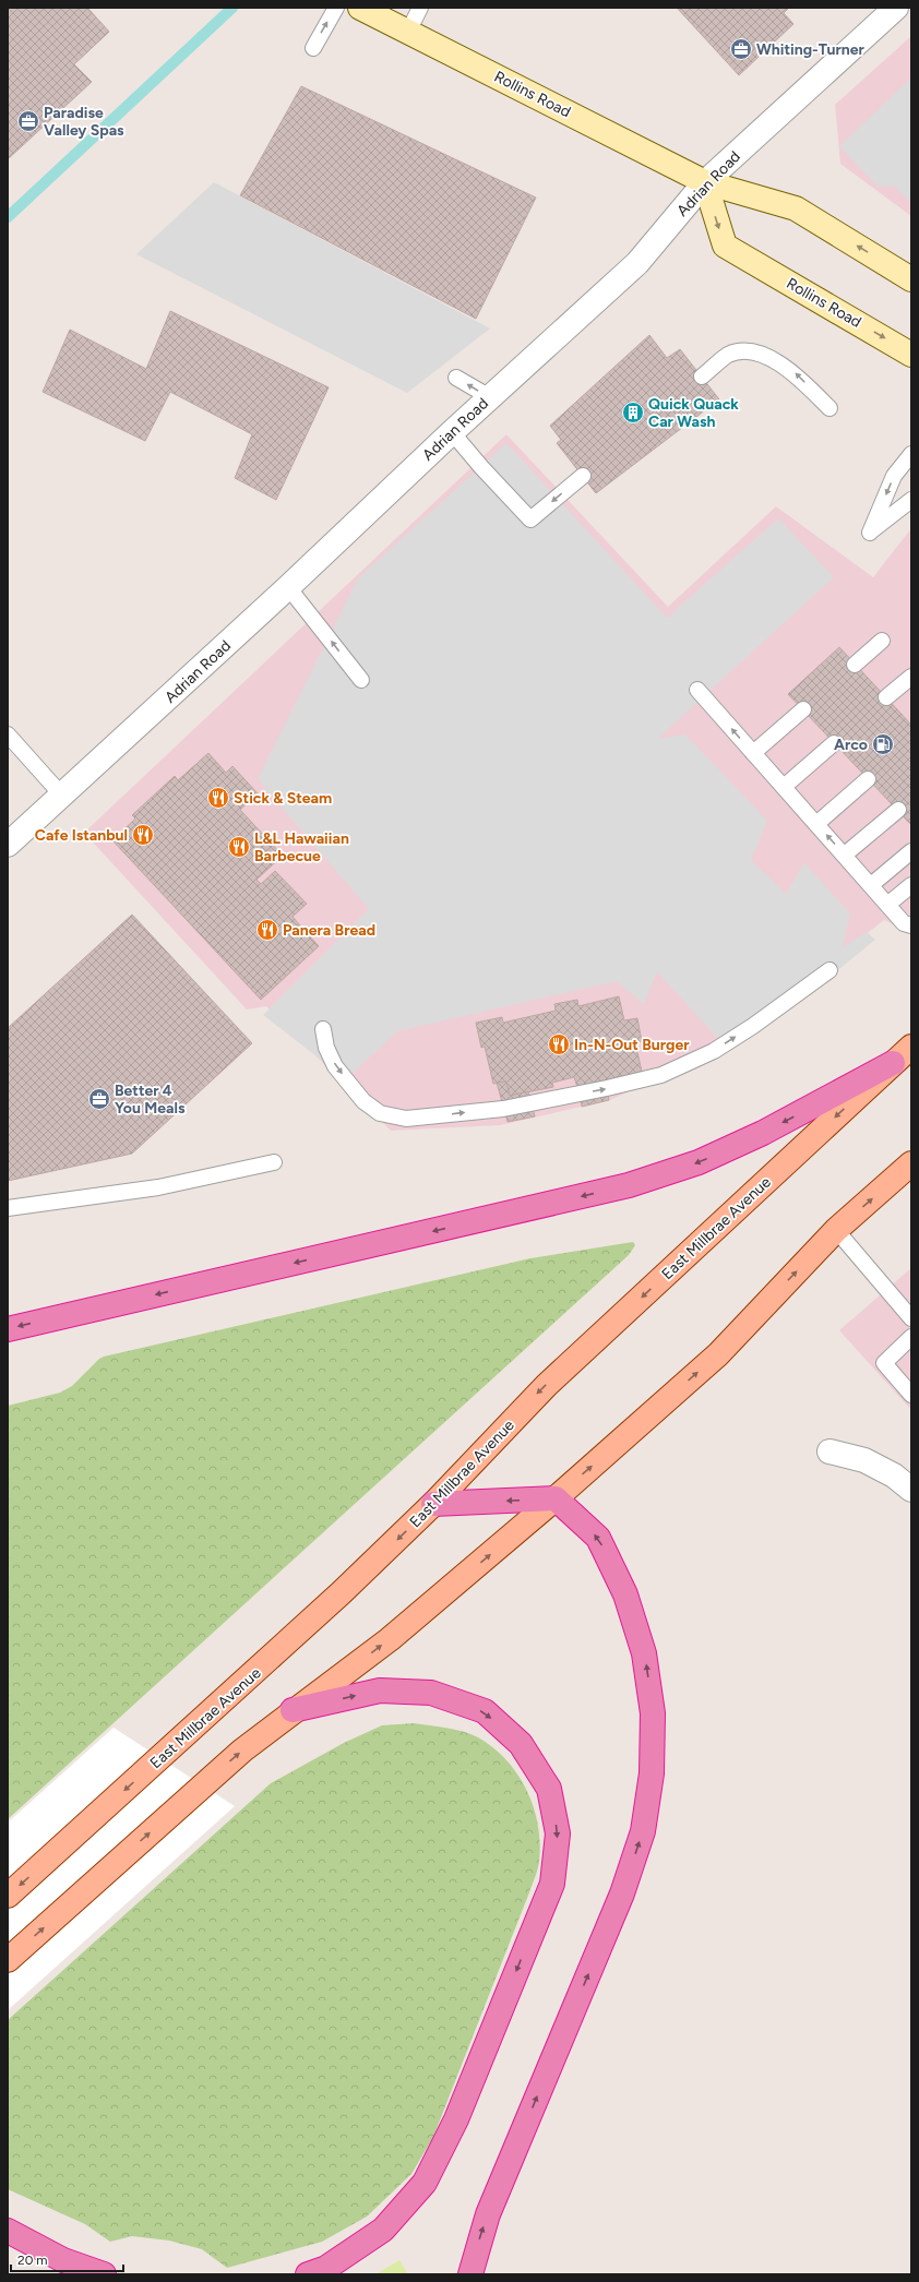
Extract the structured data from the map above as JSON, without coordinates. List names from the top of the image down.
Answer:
{
  "streets": {
    "main road": ["Rollins Road", "East Millbrae Avenue"],
    "street": ["Adrian Road"]
  },
  "crossings": [
    ["Rollins Road", "Adrian Road"]
  ],
  "places": {
    "office": ["Whiting-Turner", "Paradise Valley Spas", "Better 4 You Meals"],
    "building": ["Quick Quack Car Wash"],
    "fuel station": ["Arco"],
    "restaurant": [
      "Stick & Steam",
      "Cafe Istanbul",
      "L&L Hawaiian Barbecue",
      "Panera Bread",
      "In-N-Out Burger"
    ]
  },
  "scale_bar": "20 m"
}
